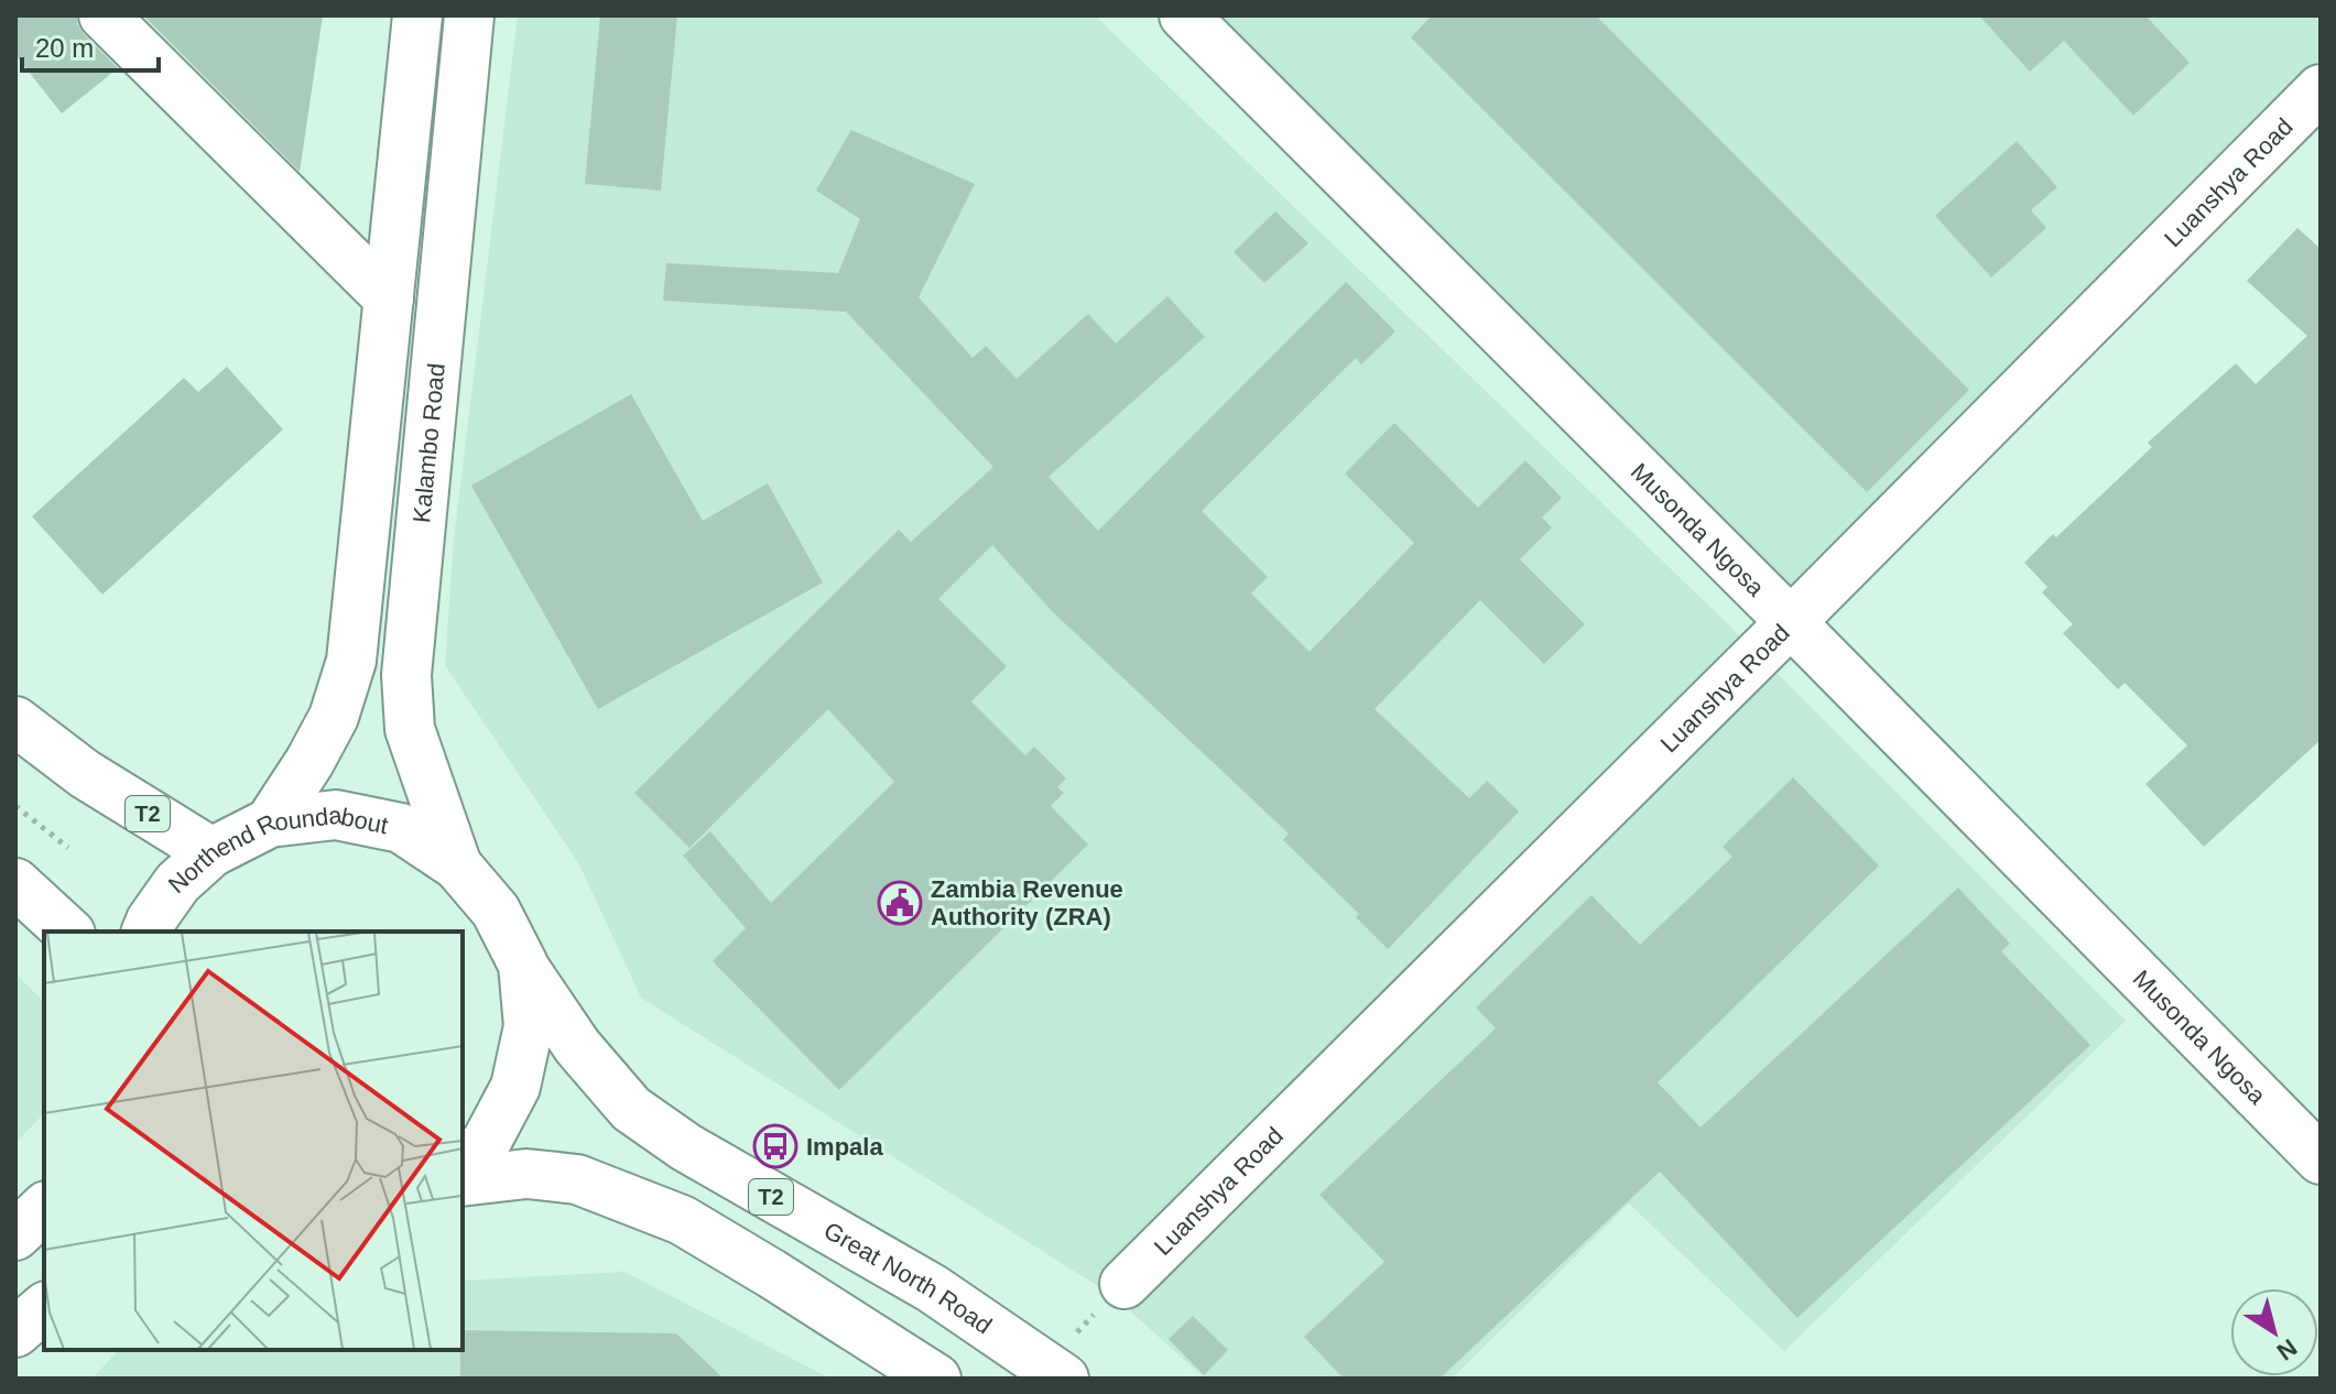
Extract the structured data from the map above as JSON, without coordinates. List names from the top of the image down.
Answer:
{
  "streets": {
    "main road": [
      "Luanshya Road",
      "Kalambo Road",
      "Musonda Ngosa",
      "T2",
      "Northend Roundabout",
      "Great North Road"
    ]
  },
  "crossings": [
    ["Luanshya Road", "Musonda Ngosa"],
    ["Kalambo Road", "Northend Roundabout"],
    ["T2", "Northend Roundabout"],
    ["Northend Roundabout", "Great North Road"]
  ],
  "places": {
    "public building": ["Zambia Revenue Authority (ZRA)"],
    "bus stop": ["Impala"]
  },
  "scale_bar": "20 m",
  "north": "bottom right"
}
